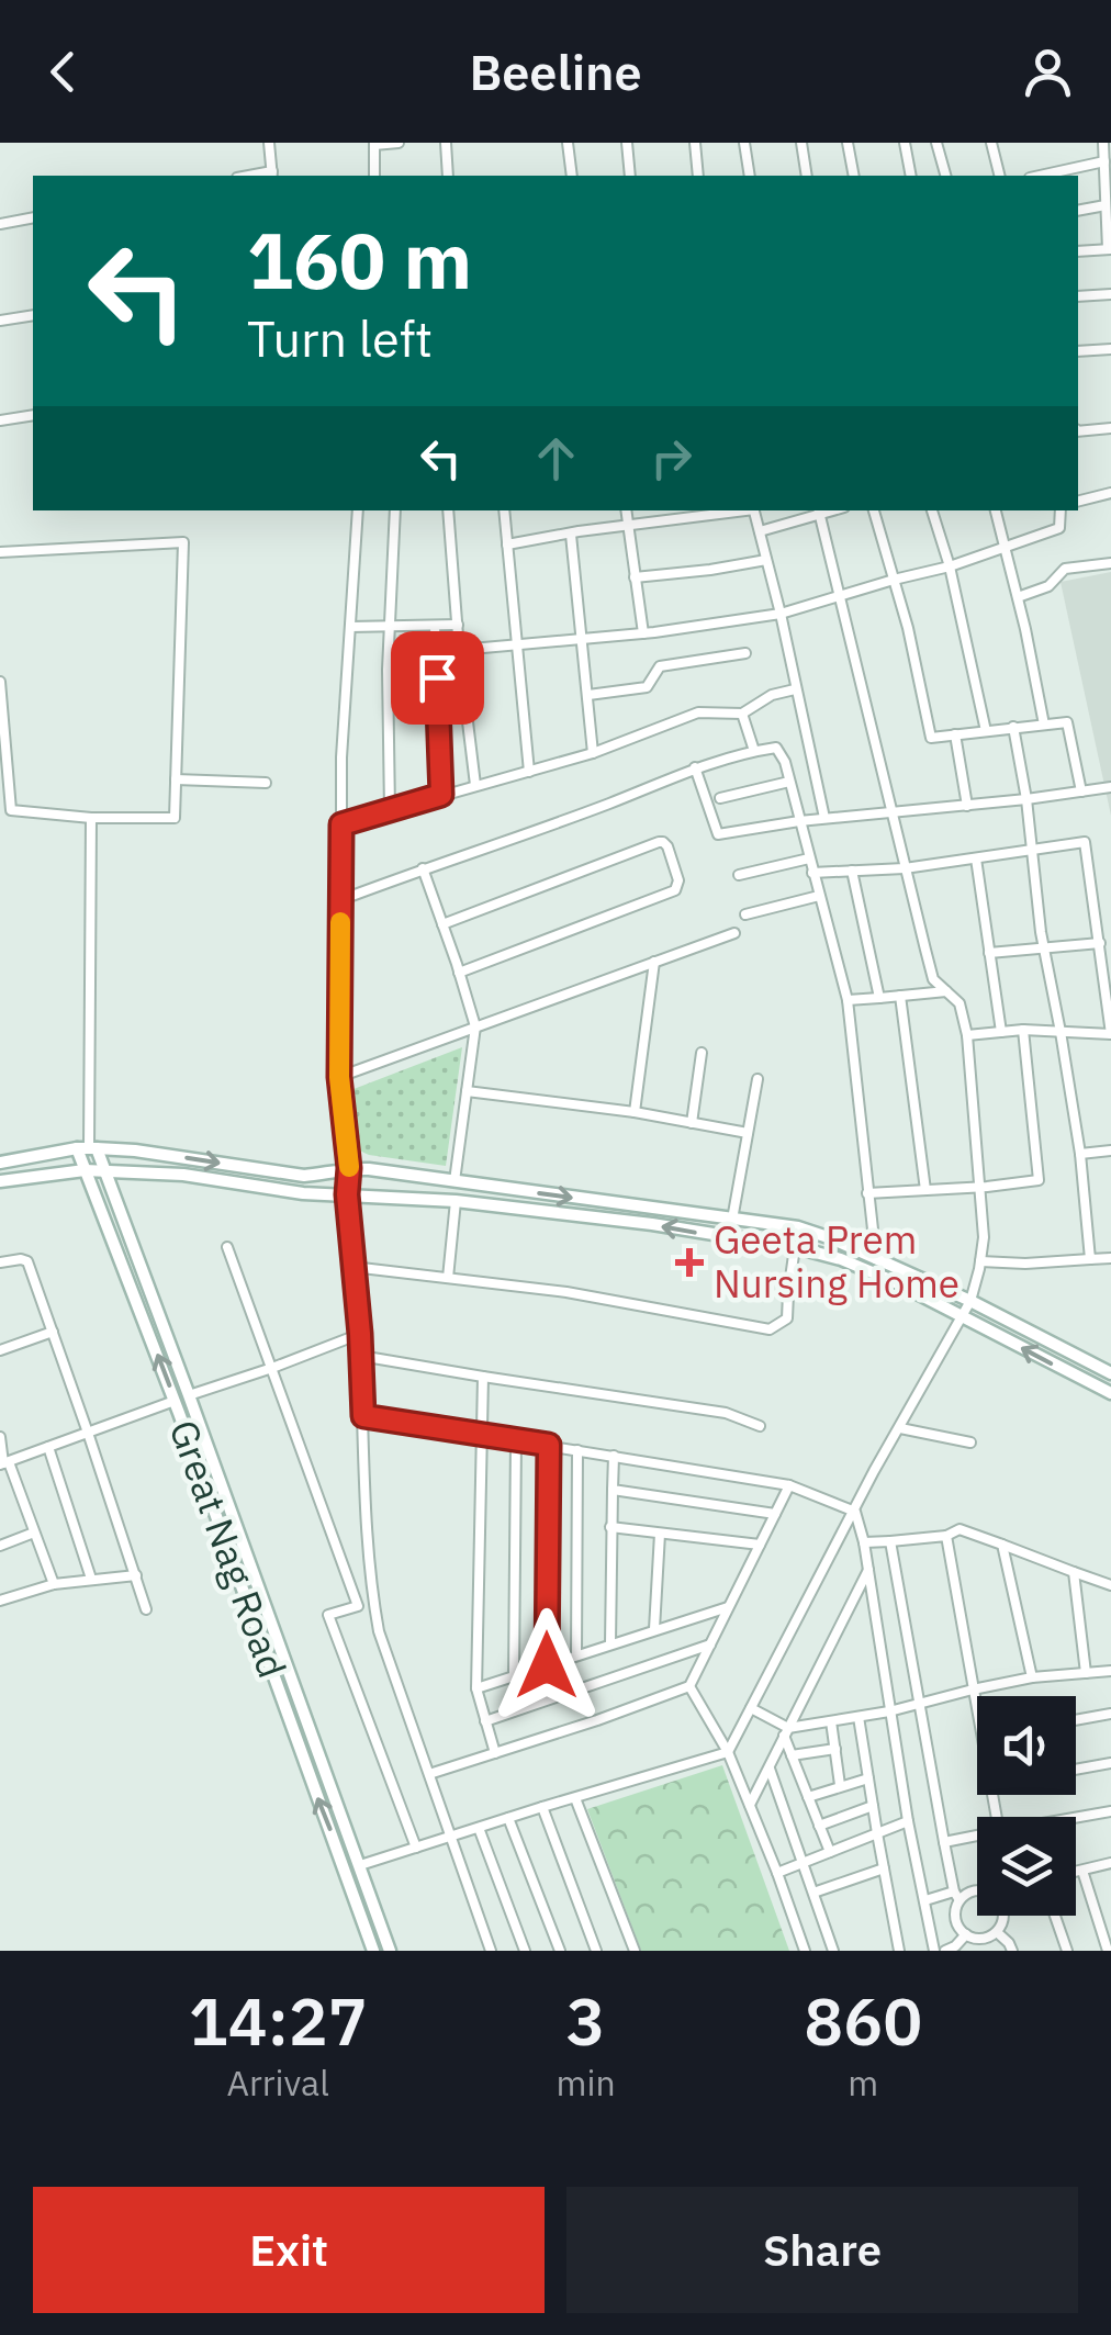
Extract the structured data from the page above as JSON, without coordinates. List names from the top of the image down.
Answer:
{
  "streets": {
    "street": ["Great Nag Road"]
  },
  "places": {
    "health": ["Geeta Prem Nursing Home"]
  },
  "page": {
    "header": "Beeline",
    "turn": ["160 m", "Turn left"],
    "eta": [
      "14:27",
      "Arrival",
      "3",
      "min",
      "860",
      "m"
    ],
    "buttons": ["Exit", "Share"]
  }
}
